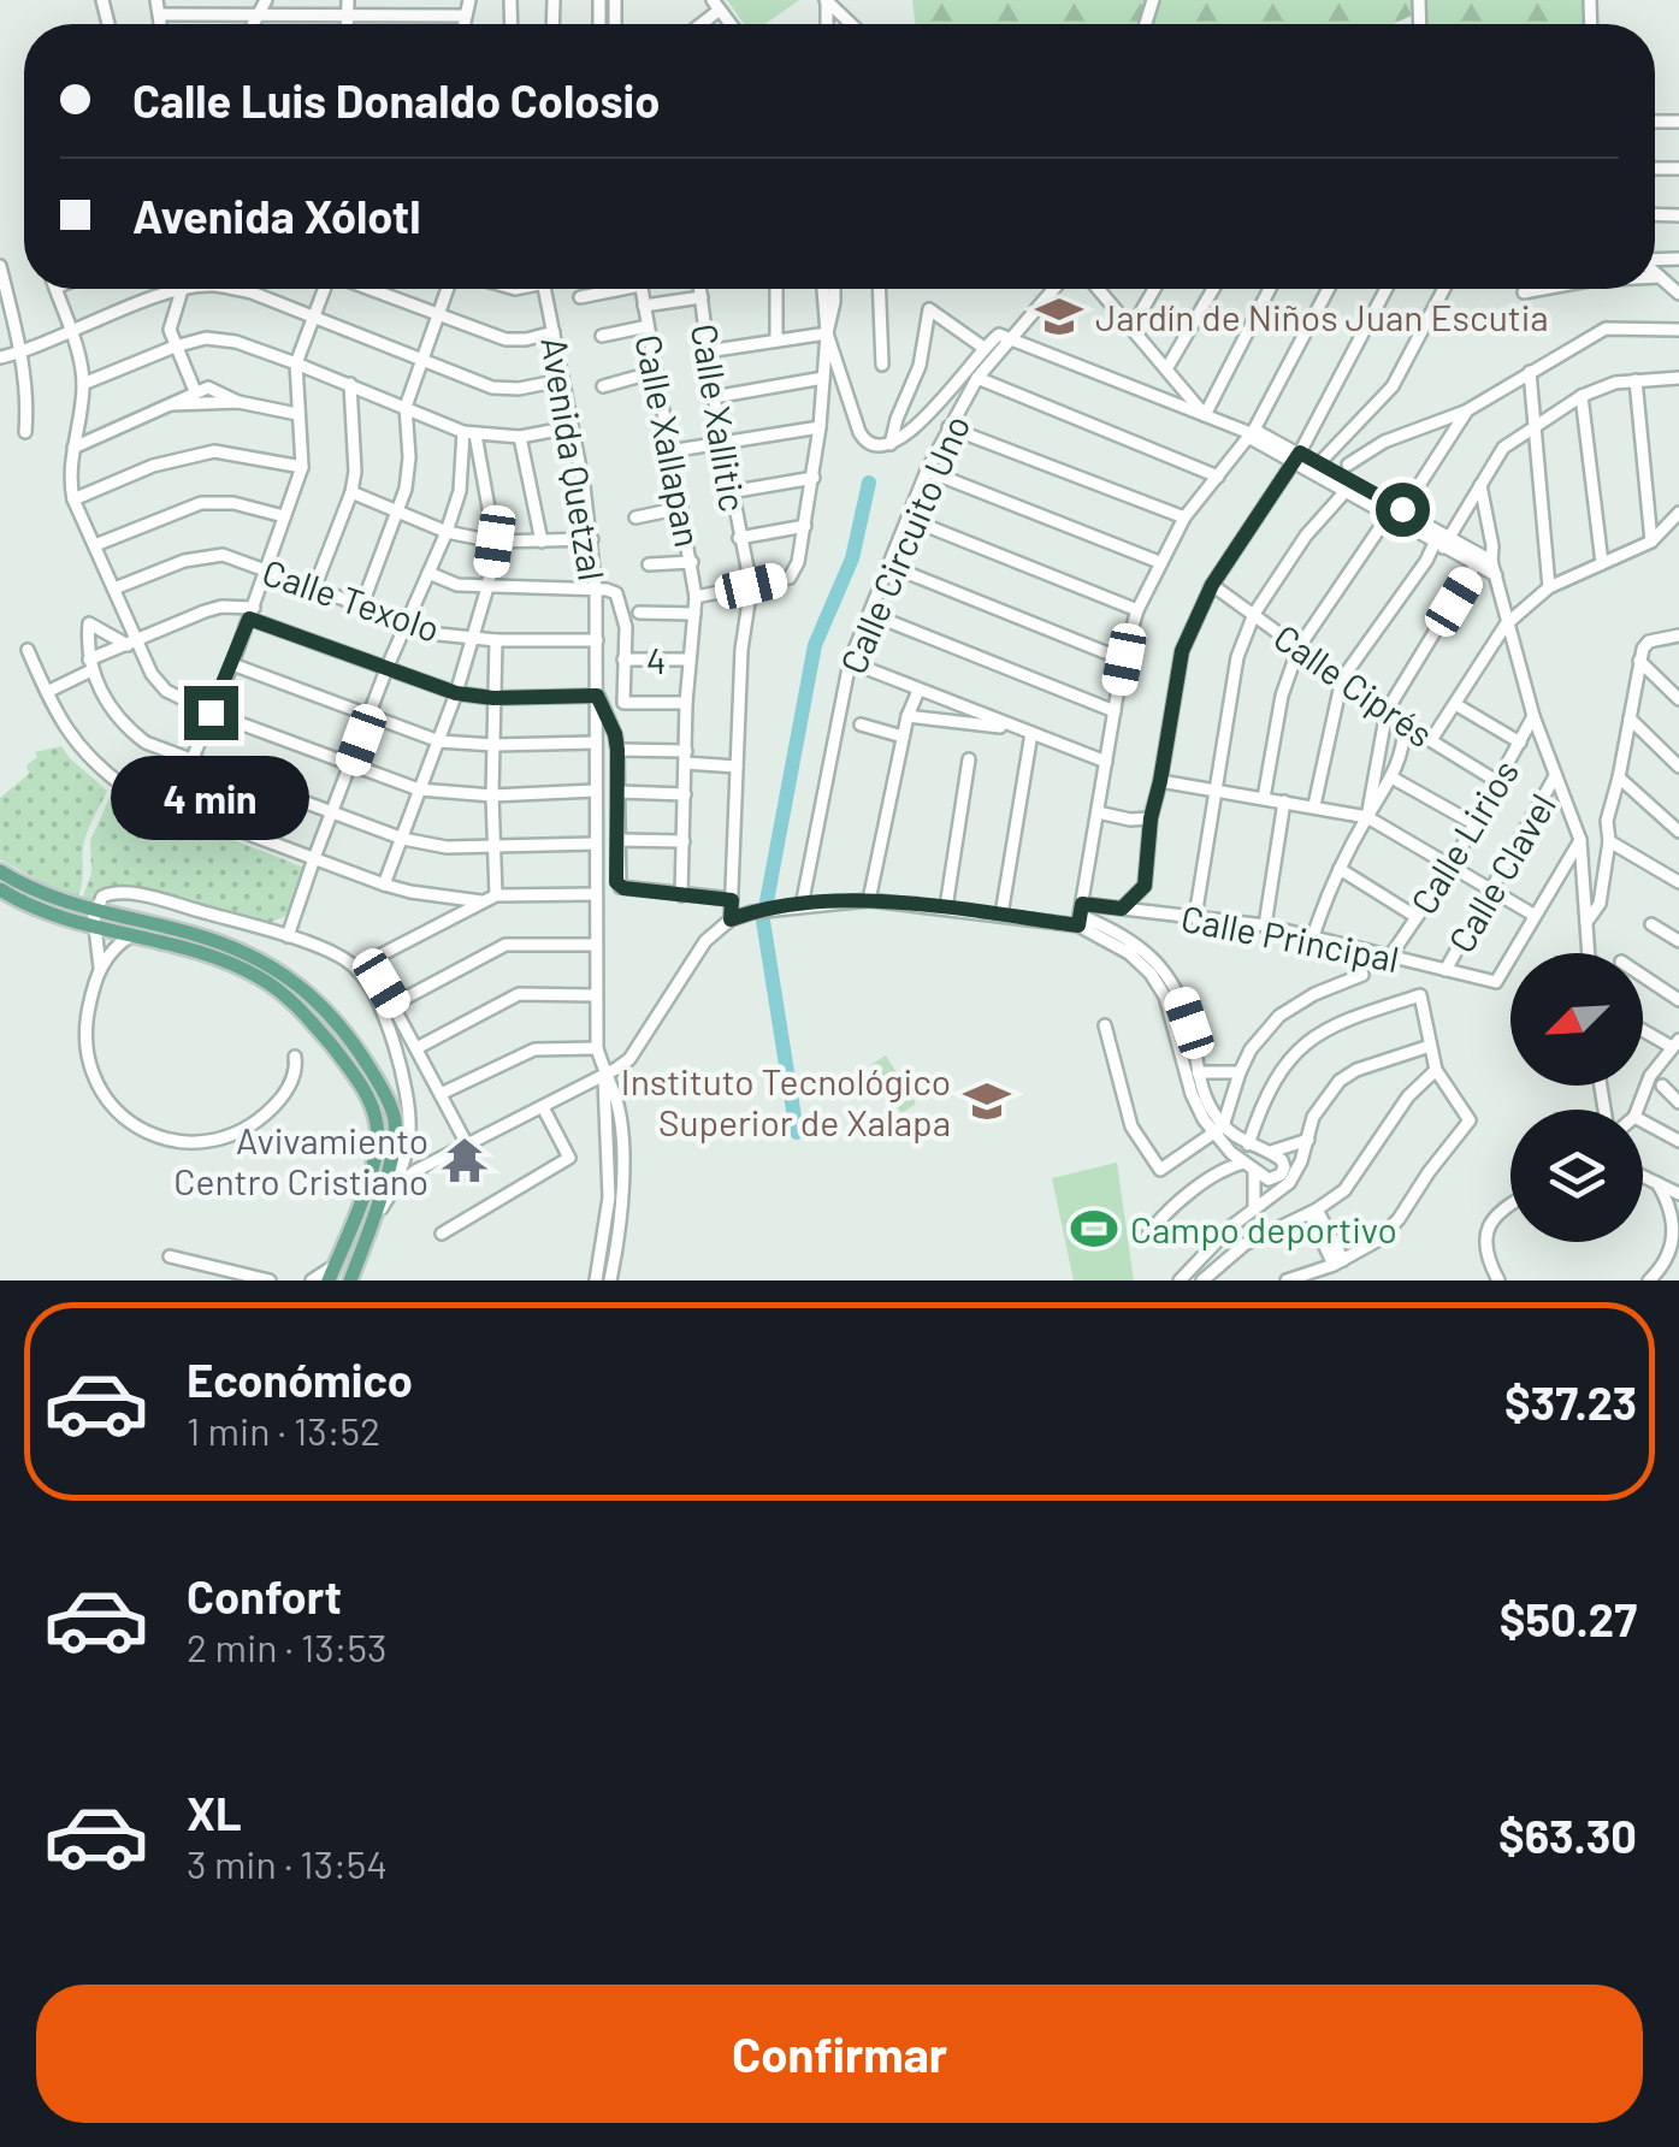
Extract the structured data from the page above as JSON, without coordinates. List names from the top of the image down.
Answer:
{
  "streets": {
    "street": [
      "Calle Xallitic",
      "Calle Xallapan",
      "Avenida Quetzal",
      "Calle Circuito Uno",
      "Calle Texolo",
      "4",
      "Calle Ciprés",
      "Calle Lirios",
      "Calle Clavel",
      "Calle Principal"
    ]
  },
  "crossings": [
    ["Calle Xallitic", "Calle Principal"],
    ["Calle Xallapan", "4"],
    ["Avenida Quetzal", "Calle Texolo"],
    ["Calle Circuito Uno", "Calle Principal"],
    ["Calle Ciprés", "Calle Lirios"],
    ["Calle Lirios", "Calle Principal"],
    ["Calle Clavel", "Calle Principal"]
  ],
  "places": {
    "school or university": ["Jardín de Niños Juan Escutia", "Instituto Tecnológico Superior de Xalapa"],
    "temple": ["Avivamiento Centro Cristiano"],
    "sports": ["Campo deportivo"]
  },
  "north": "bottom left",
  "page": {
    "banner": ["Calle Luis Donaldo Colosio", "Avenida Xólotl"],
    "bubble": "4 min",
    "list": [
      {
        "name": "Económico",
        "note": "1 min · 13:52",
        "value": "$37.23"
      },
      {
        "name": "Confort",
        "note": "2 min · 13:53",
        "value": "$50.27"
      },
      {
        "name": "XL",
        "note": "3 min · 13:54",
        "value": "$63.30"
      }
    ],
    "buttons": "Confirmar"
  }
}
